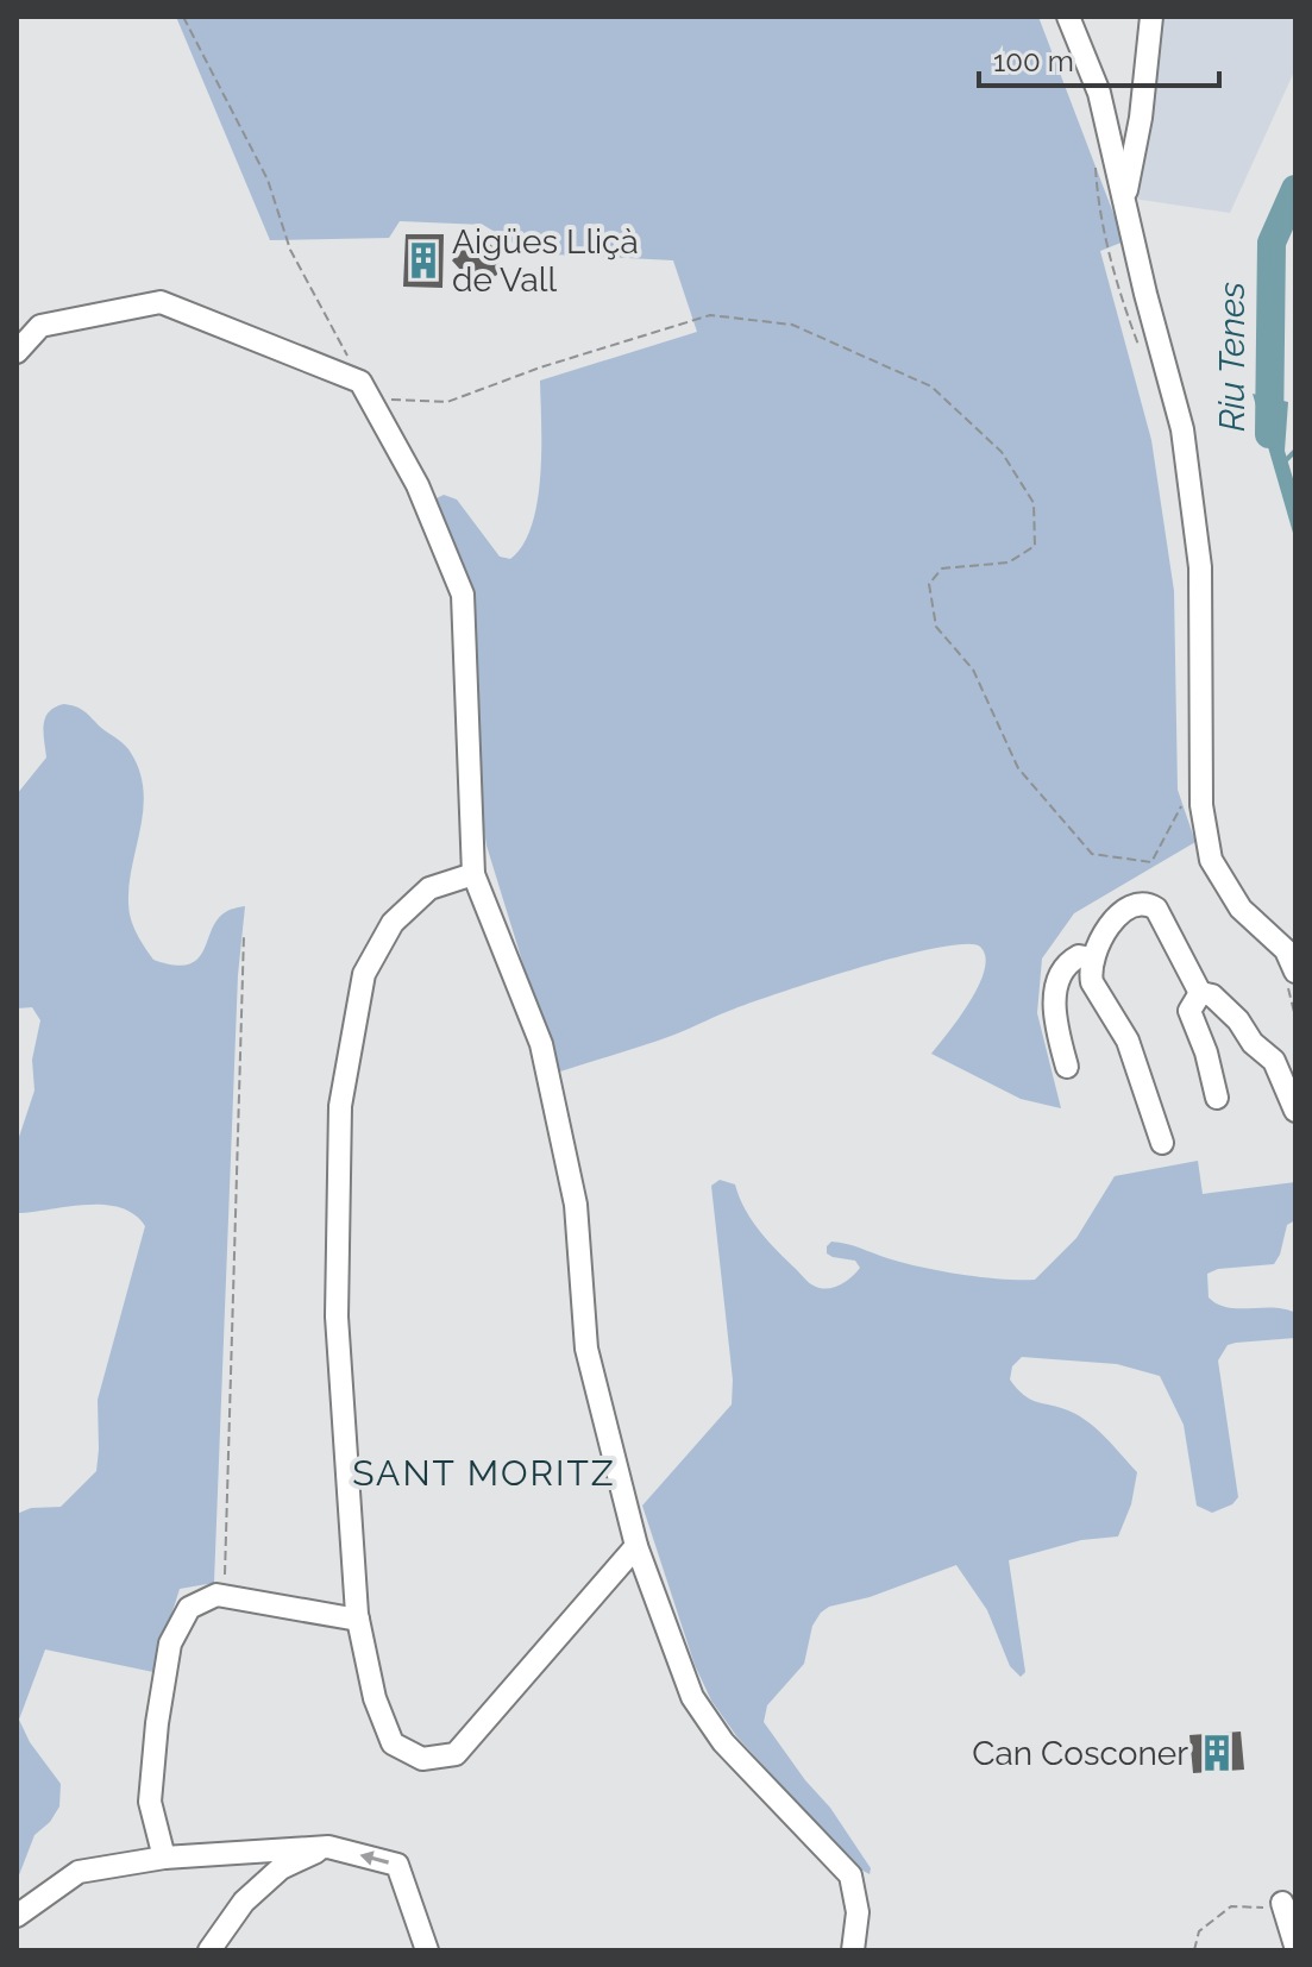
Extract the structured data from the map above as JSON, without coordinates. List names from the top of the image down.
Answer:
{
  "districts": ["SANT MORITZ"],
  "water": ["Riu Tenes"],
  "places": {
    "building": ["Aigües Lliçà de Vall", "Can Cosconer"]
  },
  "scale_bar": "100 m"
}
